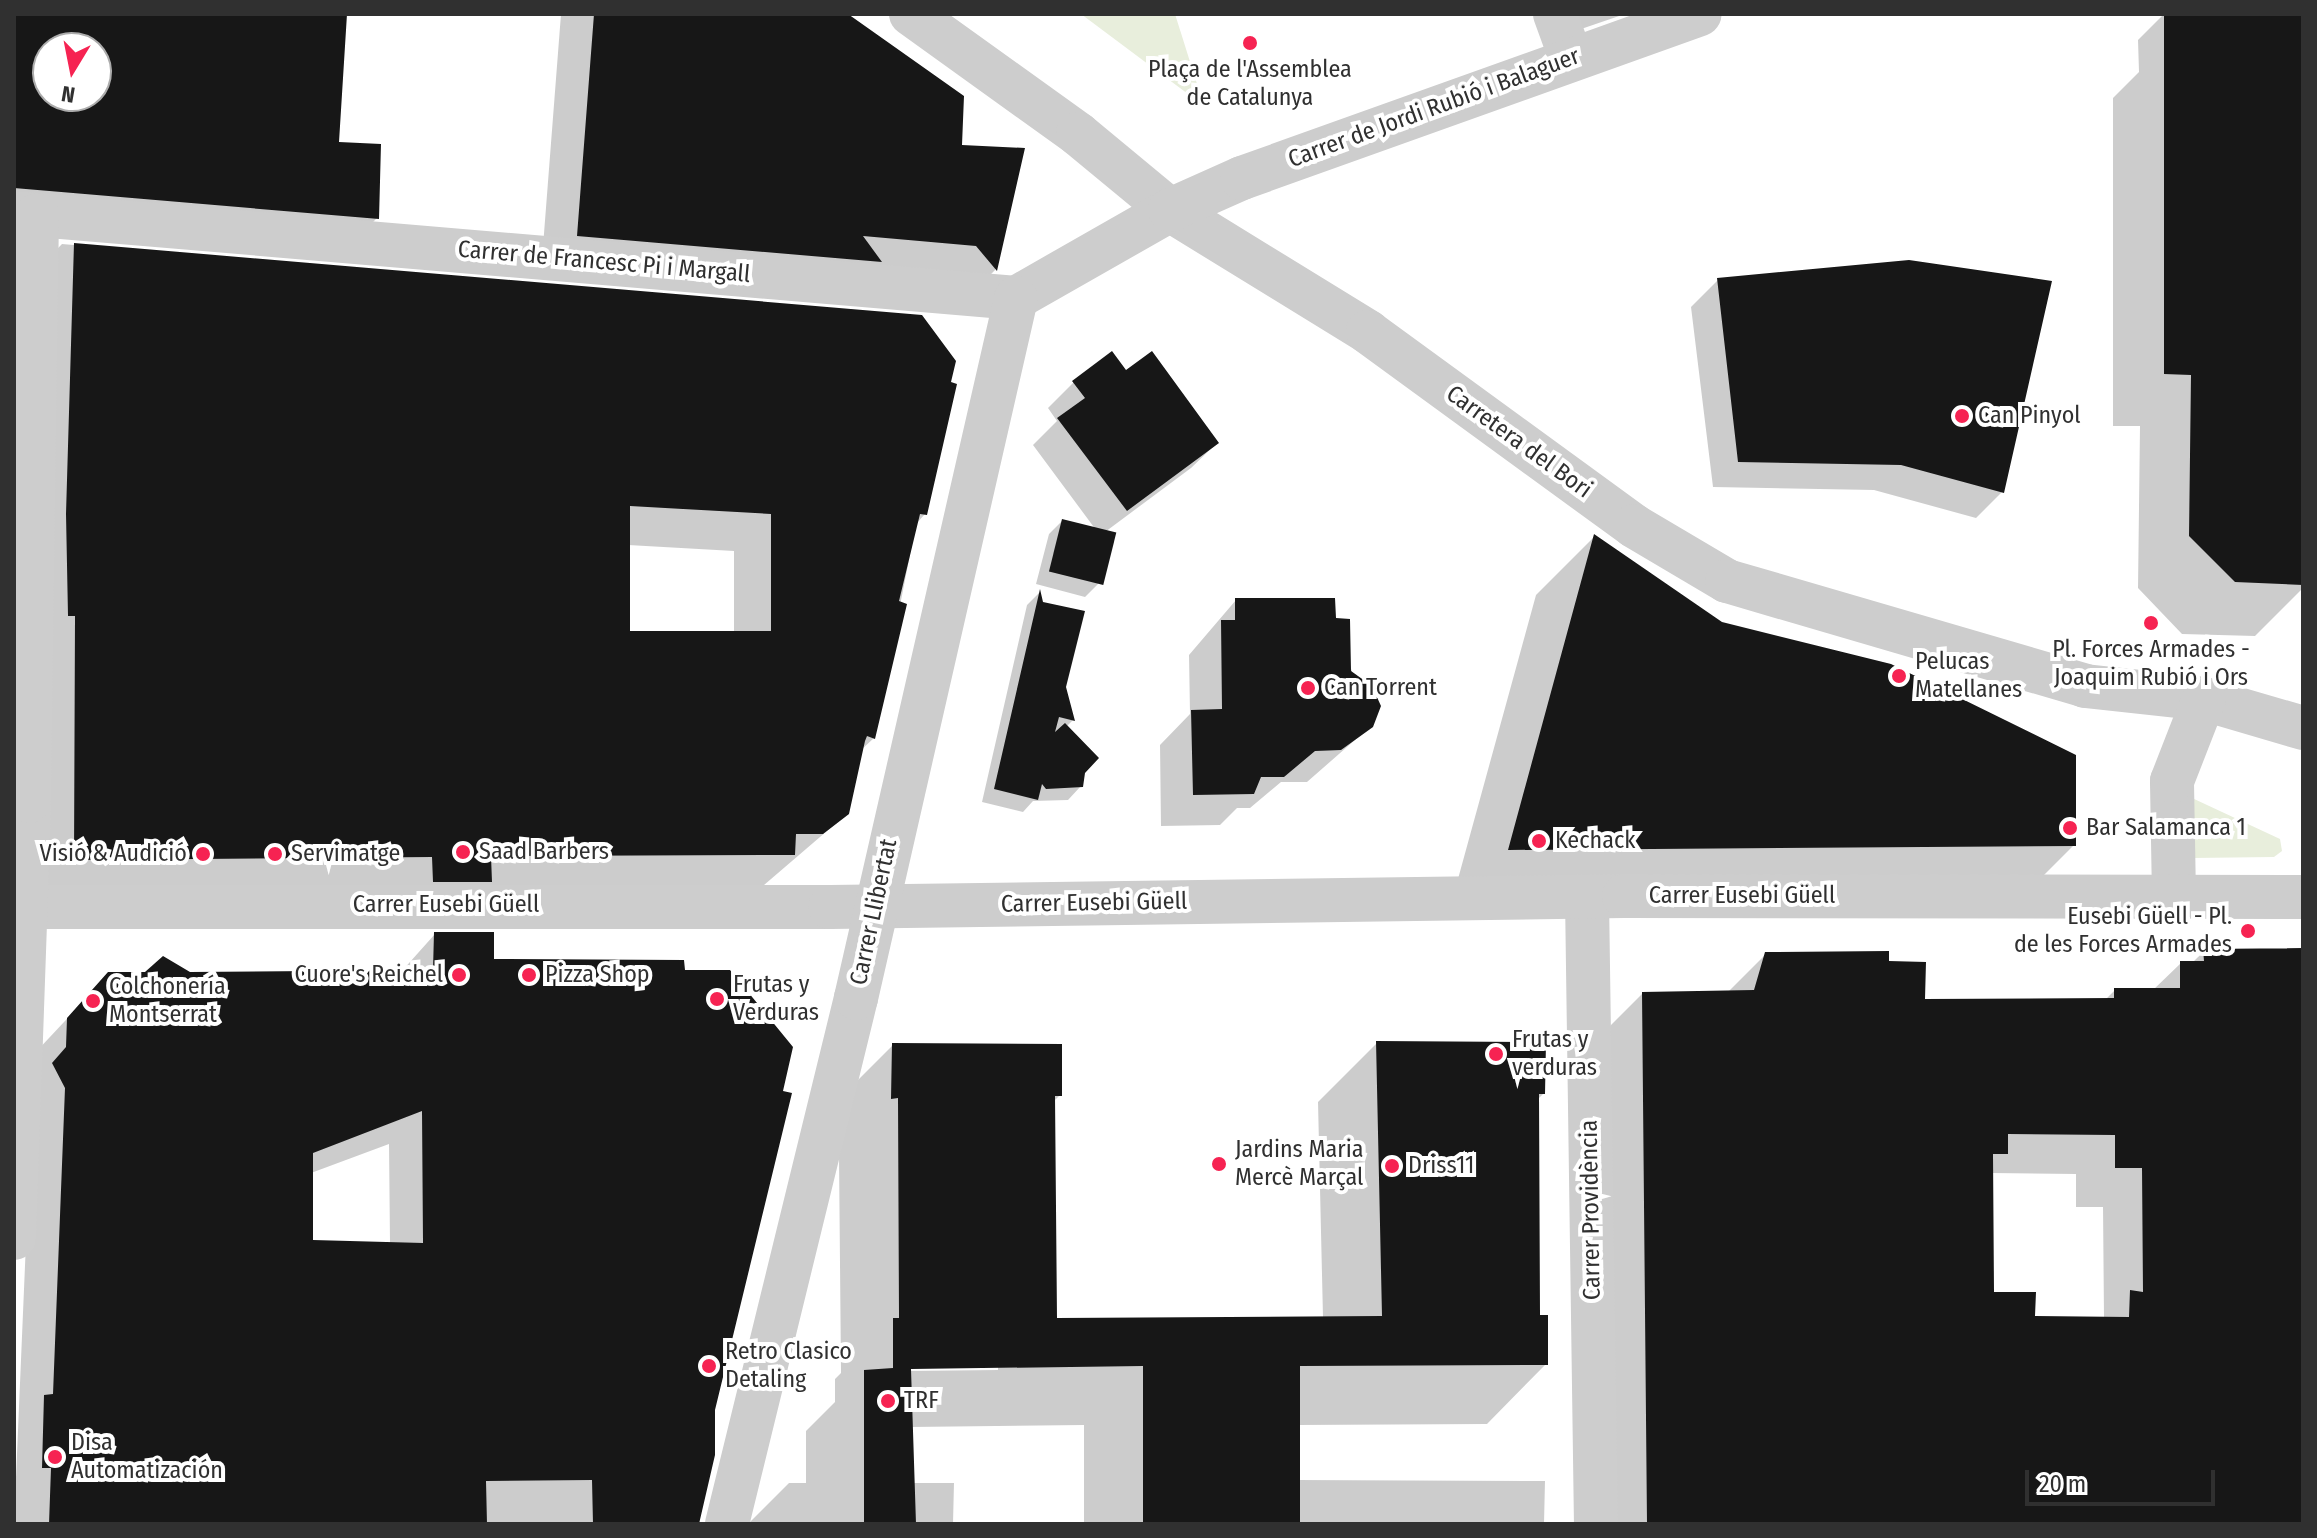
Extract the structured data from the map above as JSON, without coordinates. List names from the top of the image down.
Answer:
{
  "streets": {
    "street": [
      "Carrer de Jordi Rubió i Balaguer",
      "Carrer de Francesc Pi i Margall",
      "Carretera del Bori",
      "Carrer Eusebi Güell",
      "Carrer Llibertat",
      "Carrer Providència"
    ]
  },
  "crossings": [
    ["Carrer de Jordi Rubió i Balaguer", "Carretera del Bori"],
    ["Carrer de Francesc Pi i Margall", "Carrer Llibertat"],
    ["Carrer Eusebi Güell", "Carrer Llibertat"],
    ["Carrer Eusebi Güell", "Carrer Providència"]
  ],
  "places": [
    "Plaça de l'Assemblea de Catalunya",
    "Can Pinyol",
    "Pl. Forces Armades - Joaquim Rubió i Ors",
    "Pelucas Matellanes",
    "Can Torrent",
    "Bar Salamanca 1",
    "Kechack",
    "Saad Barbers",
    "Visió & Audició",
    "Servimatge",
    "Eusebi Güell - Pl. de les Forces Armades",
    "Cuore's Reichel",
    "Pizza Shop",
    "Frutas y Verduras",
    "Colchonería Montserrat",
    "Frutas y verduras",
    "Jardins Maria Mercè Marçal",
    "Driss11",
    "Retro Clasico Detaling",
    "TRF",
    "Disa Automatización"
  ],
  "scale_bar": "20 m",
  "north": "bottom"
}
